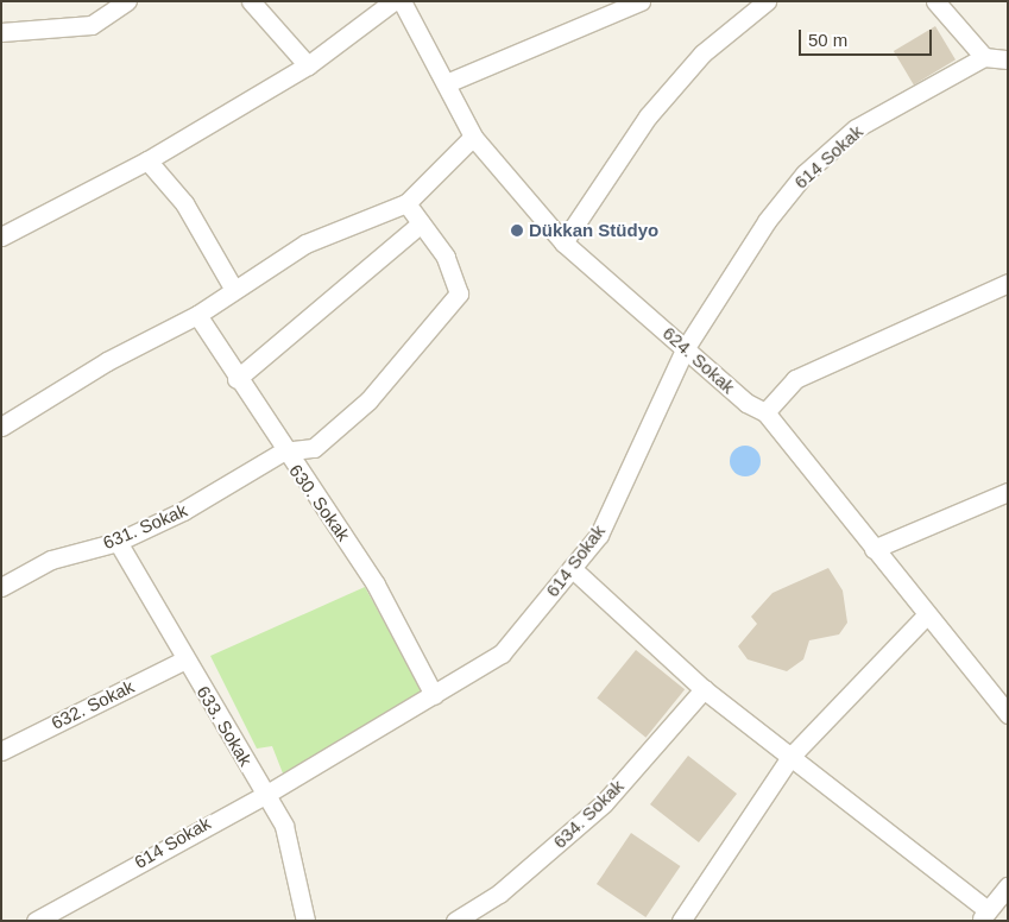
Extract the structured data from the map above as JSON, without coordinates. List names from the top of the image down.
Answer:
{
  "streets": {
    "street": [
      "614 Sokak",
      "624. Sokak",
      "630. Sokak",
      "631. Sokak",
      "632. Sokak",
      "633. Sokak",
      "634. Sokak"
    ]
  },
  "crossings": [
    ["614 Sokak", "624. Sokak"],
    ["614 Sokak", "630. Sokak"],
    ["614 Sokak", "633. Sokak"],
    ["630. Sokak", "631. Sokak"],
    ["631. Sokak", "633. Sokak"],
    ["632. Sokak", "633. Sokak"]
  ],
  "places": ["Dükkan Stüdyo"],
  "scale_bar": "50 m"
}
